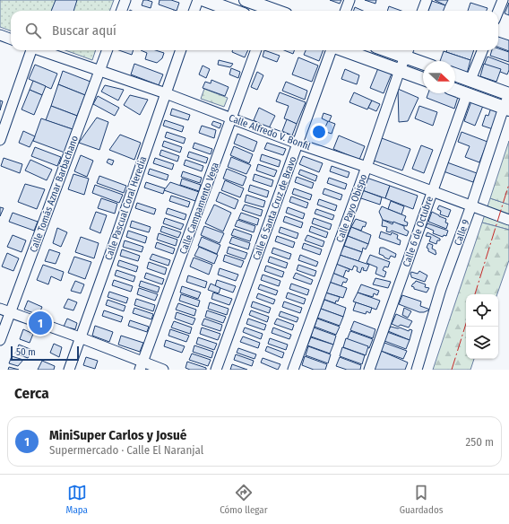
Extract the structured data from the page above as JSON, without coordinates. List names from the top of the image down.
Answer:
{
  "streets": {
    "street": [
      "Calle Alfredo V. Bonfil",
      "Calle Tomás Aznar Barbachano",
      "Calle Pascual Coral Heredia",
      "Calle Campamento Vega",
      "Calle 6 Santa Cruz de Bravo",
      "Calle Payo Obispo",
      "Calle 6 de Octubre",
      "Calle 9"
    ]
  },
  "crossings": [
    ["Calle Alfredo V. Bonfil", "Calle Tomás Aznar Barbachano"],
    ["Calle Alfredo V. Bonfil", "Calle Pascual Coral Heredia"],
    ["Calle Alfredo V. Bonfil", "Calle Campamento Vega"],
    ["Calle Alfredo V. Bonfil", "Calle 6 Santa Cruz de Bravo"],
    ["Calle Alfredo V. Bonfil", "Calle Payo Obispo"],
    ["Calle Alfredo V. Bonfil", "Calle 6 de Octubre"],
    ["Calle Alfredo V. Bonfil", "Calle 9"]
  ],
  "scale_bar": "50 m",
  "north": "right",
  "page": {
    "search": "Buscar aquí",
    "pins": "1",
    "scale": "50 m",
    "heading": "Cerca",
    "list": [
      {
        "mark": "1",
        "name": "MiniSuper Carlos y Josué",
        "note": "Supermercado · Calle El Naranjal",
        "value": "250 m"
      }
    ],
    "nav": ["Mapa", "Cómo llegar", "Guardados"]
  }
}
